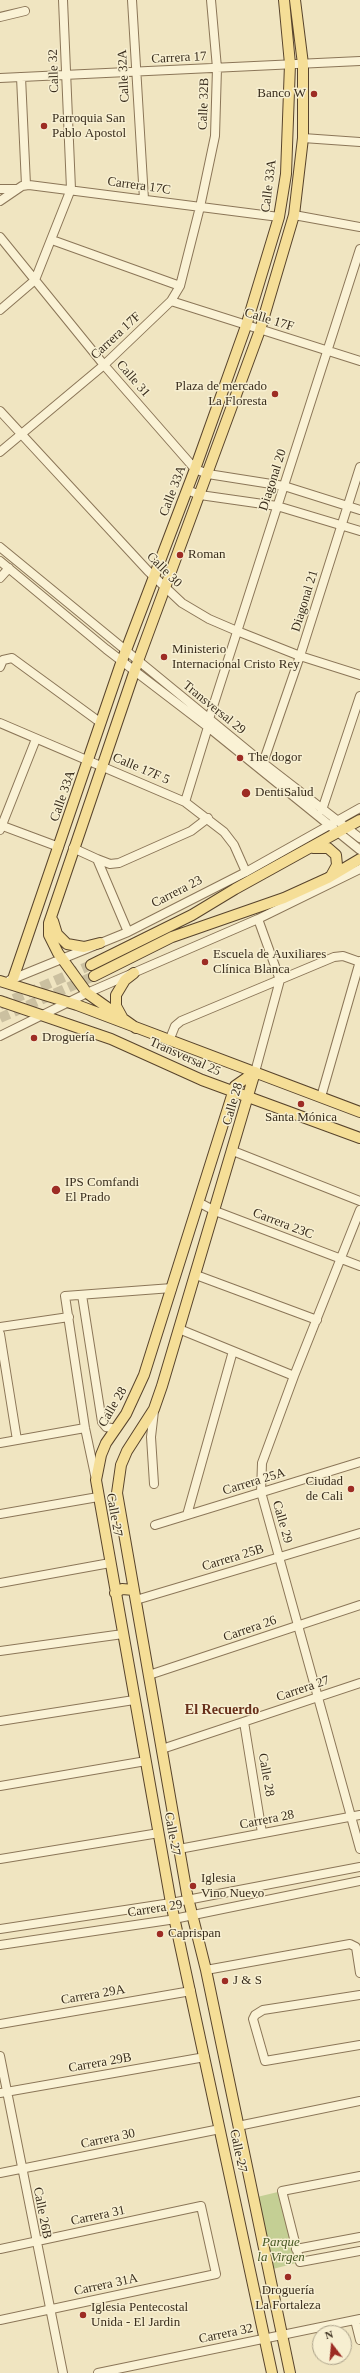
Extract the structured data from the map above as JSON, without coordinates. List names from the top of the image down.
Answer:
{
  "streets": {
    "main road": [
      "Calle 33A",
      "Carrera 23",
      "Transversal 25",
      "Calle 28",
      "Calle 27"
    ],
    "street": [
      "Carrera 17",
      "Calle 32",
      "Calle 32A",
      "Calle 32B",
      "Carrera 17C",
      "Calle 17F",
      "Carrera 17F",
      "Calle 31",
      "Diagonal 20",
      "Calle 30",
      "Diagonal 21",
      "Transversal 29",
      "Calle 17F 5",
      "Carrera 23C",
      "Carrera 25A",
      "Calle 29",
      "Carrera 25B",
      "Carrera 26",
      "Carrera 27",
      "Carrera 28",
      "Carrera 29",
      "Carrera 29A",
      "Carrera 29B",
      "Carrera 30",
      "Calle 26B",
      "Carrera 31",
      "Carrera 31A",
      "Carrera 32"
    ]
  },
  "crossings": [
    ["Carrera 17", "Calle 32"],
    ["Carrera 17", "Calle 32A"],
    ["Carrera 17", "Calle 32B"],
    ["Carrera 17", "Calle 33A"],
    ["Calle 32", "Carrera 17C"],
    ["Calle 32A", "Carrera 17C"],
    ["Calle 32B", "Carrera 17C"],
    ["Calle 32B", "Carrera 17F"],
    ["Carrera 17C", "Calle 33A"],
    ["Carrera 17C", "Carrera 17F"],
    ["Calle 33A", "Calle 17F"],
    ["Calle 33A", "Calle 31"],
    ["Calle 33A", "Calle 30"],
    ["Calle 33A", "Transversal 29"],
    ["Calle 33A", "Calle 17F 5"],
    ["Calle 33A", "Carrera 23"],
    ["Calle 33A", "Transversal 25"],
    ["Calle 17F", "Carrera 17F"],
    ["Calle 17F", "Diagonal 20"],
    ["Carrera 17F", "Calle 31"],
    ["Carrera 17F", "Calle 30"],
    ["Calle 31", "Diagonal 20"],
    ["Calle 31", "Diagonal 21"],
    ["Diagonal 20", "Calle 30"],
    ["Diagonal 20", "Transversal 29"],
    ["Diagonal 20", "Calle 17F 5"],
    ["Calle 30", "Diagonal 21"],
    ["Diagonal 21", "Transversal 29"],
    ["Transversal 29", "Carrera 23"],
    ["Calle 17F 5", "Carrera 23"],
    ["Carrera 23", "Transversal 25"],
    ["Transversal 25", "Calle 28"],
    ["Calle 28", "Carrera 23C"],
    ["Calle 28", "Calle 27"],
    ["Calle 28", "Carrera 27"],
    ["Calle 28", "Carrera 28"],
    ["Carrera 23C", "Calle 29"],
    ["Carrera 25A", "Calle 29"],
    ["Calle 27", "Carrera 25B"],
    ["Calle 27", "Carrera 26"],
    ["Calle 27", "Carrera 27"],
    ["Calle 27", "Carrera 28"],
    ["Calle 27", "Carrera 29"],
    ["Calle 27", "Carrera 29A"],
    ["Calle 27", "Carrera 29B"],
    ["Calle 27", "Carrera 30"],
    ["Calle 27", "Carrera 32"],
    ["Calle 29", "Carrera 25B"],
    ["Calle 29", "Carrera 26"],
    ["Calle 29", "Carrera 27"],
    ["Calle 29", "Carrera 28"],
    ["Carrera 29B", "Calle 26B"],
    ["Carrera 30", "Calle 26B"],
    ["Calle 26B", "Carrera 31"],
    ["Calle 26B", "Carrera 31A"],
    ["Carrera 31", "Carrera 31A"]
  ],
  "districts": ["El Recuerdo"],
  "parks": ["Parque la Virgen"],
  "places": [
    "Banco W",
    "Parroquia San Pablo Apostol",
    "Plaza de mercado La Floresta",
    "Roman",
    "Ministerio Internacional Cristo Rey",
    "The dogor",
    "DentiSalud",
    "Escuela de Auxiliares Clínica Blanca",
    "Droguería",
    "Santa Mónica",
    "IPS Comfandi El Prado",
    "Ciudad de Cali",
    "Iglesia Vino Nuevo",
    "Caprispan",
    "J & S",
    "Droguería La Fortaleza",
    "Iglesia Pentecostal Unida - El Jardin"
  ],
  "north": "top"
}
